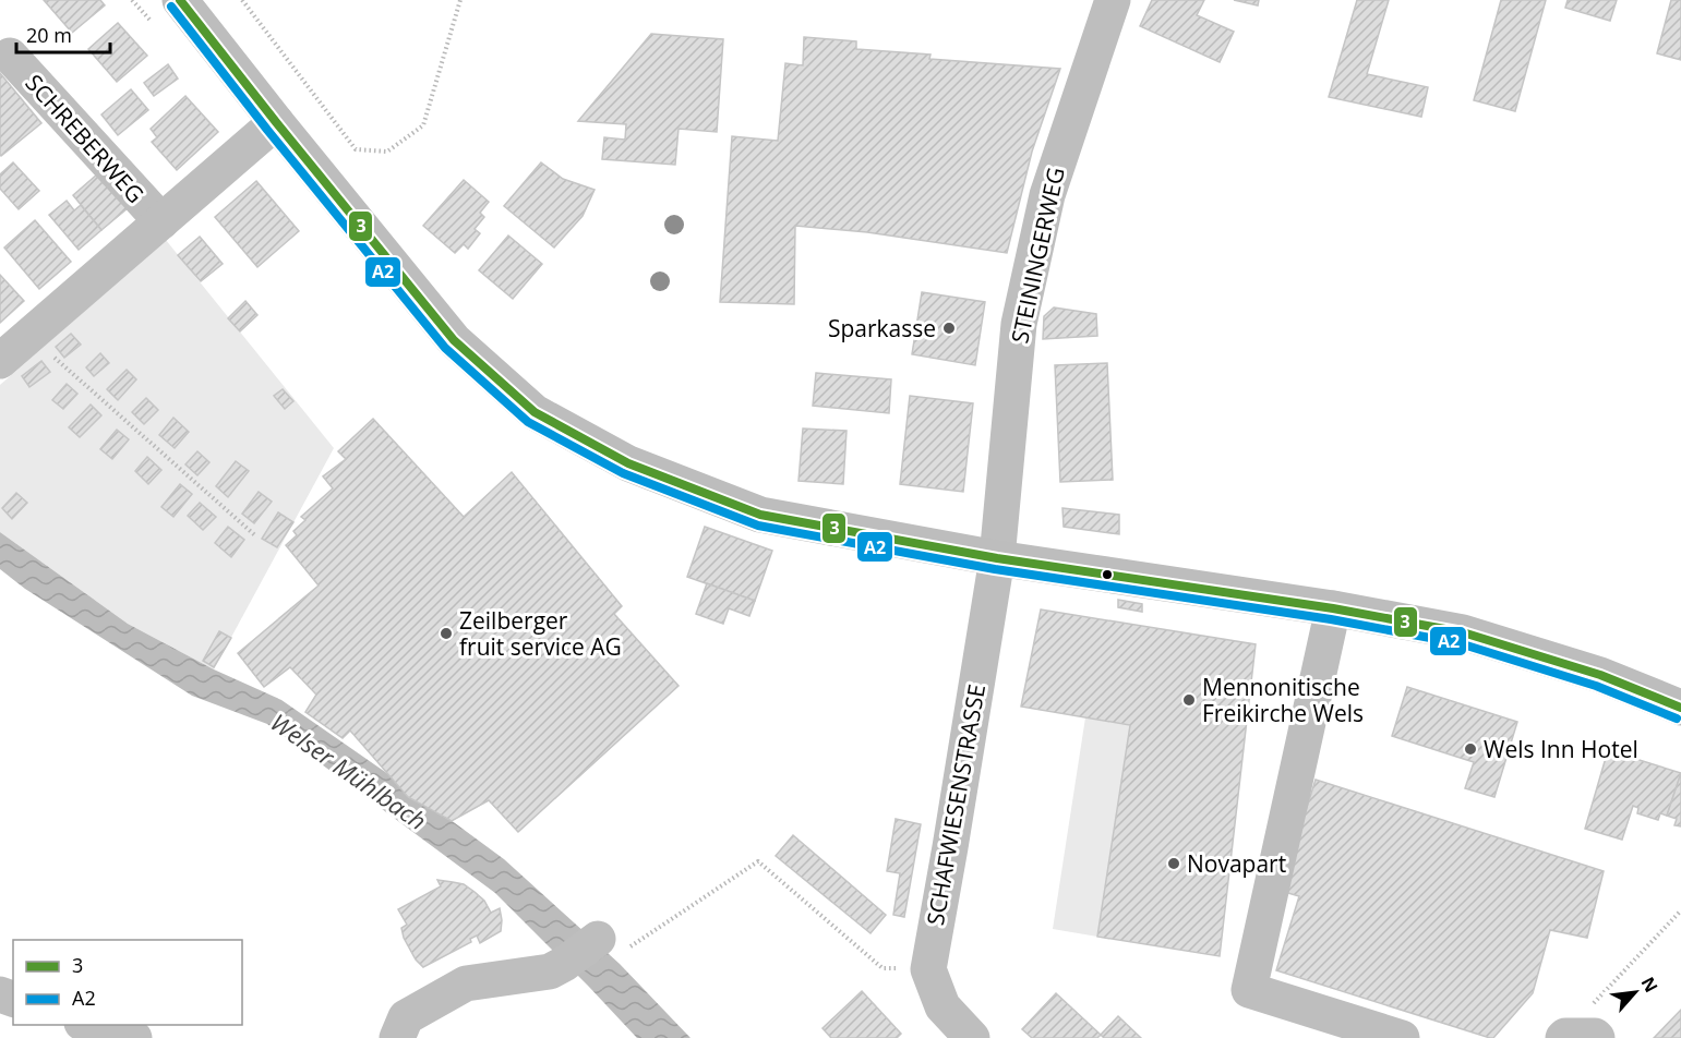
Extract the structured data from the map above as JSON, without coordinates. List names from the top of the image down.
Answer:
{
  "streets": {
    "street": ["SCHREBERWEG", "STEININGERWEG", "SCHAFWIESENSTRASSE"]
  },
  "crossings": [
    ["STEININGERWEG", "SCHAFWIESENSTRASSE"]
  ],
  "water": ["Welser Mühlbach"],
  "places": [
    "Sparkasse",
    "Zeilberger fruit service AG",
    "Mennonitische Freikirche Wels",
    "Wels Inn Hotel",
    "Novapart"
  ],
  "lines": ["transit line 3", "transit line A2"],
  "legend": ["3", "A2"],
  "scale_bar": "20 m",
  "north": "top right"
}
